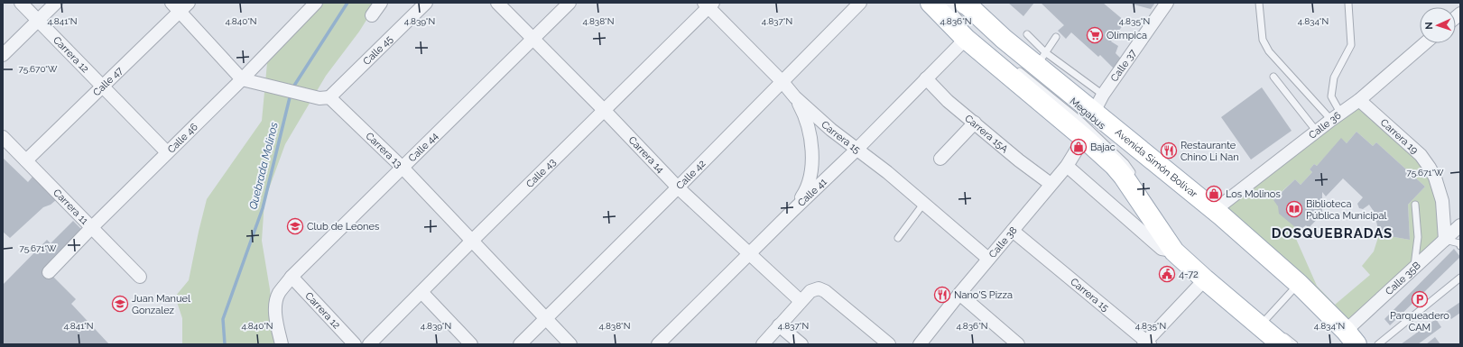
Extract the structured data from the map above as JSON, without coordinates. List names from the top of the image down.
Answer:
{
  "streets": {
    "main road": ["Avenida Simón Bolívar"],
    "street": [
      "Calle 45",
      "Carrera 12",
      "Calle 37",
      "Calle 47",
      "Calle 36",
      "Carrera 15A",
      "Carrera 15",
      "Carrera 19",
      "Calle 46",
      "Calle 44",
      "Carrera 13",
      "Carrera 14",
      "Calle 43",
      "Calle 42",
      "Calle 41",
      "Carrera 11",
      "Calle 38",
      "Calle 35B"
    ],
    "lane": ["Megabus"]
  },
  "crossings": [
    ["Calle 45", "Carrera 13"],
    ["Carrera 12", "Calle 47"],
    ["Carrera 12", "Calle 46"],
    ["Carrera 12", "Calle 44"],
    ["Calle 37", "Avenida Simón Bolívar"],
    ["Calle 47", "Carrera 11"],
    ["Megabus", "Calle 36"],
    ["Megabus", "Avenida Simón Bolívar"],
    ["Megabus", "Calle 41"],
    ["Calle 36", "Carrera 19"],
    ["Calle 36", "Avenida Simón Bolívar"],
    ["Carrera 15A", "Calle 41"],
    ["Carrera 15A", "Calle 38"],
    ["Carrera 15", "Calle 43"],
    ["Carrera 15", "Calle 42"],
    ["Carrera 15", "Calle 41"],
    ["Carrera 15", "Calle 38"],
    ["Carrera 19", "Calle 35B"],
    ["Calle 46", "Carrera 11"],
    ["Calle 44", "Carrera 13"],
    ["Calle 44", "Carrera 14"],
    ["Carrera 13", "Calle 43"],
    ["Carrera 13", "Calle 42"],
    ["Carrera 14", "Calle 43"],
    ["Carrera 14", "Calle 42"],
    ["Carrera 14", "Calle 41"],
    ["Avenida Simón Bolívar", "Calle 35B"]
  ],
  "districts": ["DOSQUEBRADAS"],
  "water": ["Quebrada Molinos"],
  "places": {
    "supermarket": ["Olímpica"],
    "shop": ["Bajac", "Los Molinos"],
    "restaurant": ["Restaurante Chino Li Nan", "Nano'S Pizza"],
    "library": ["Biblioteca Pública Municipal"],
    "school or university": ["Club de Leones", "Juan Manuel Gonzalez"],
    "public building": ["4-72"],
    "parking": ["Parqueadero CAM"]
  },
  "north": "left",
  "coordinates": [
    "4.841°N",
    "4.840°N",
    "4.839°N",
    "4.838°N",
    "4.837°N",
    "4.836°N",
    "4.835°N",
    "4.834°N",
    "75.670°W",
    "75.671°W"
  ]
}
